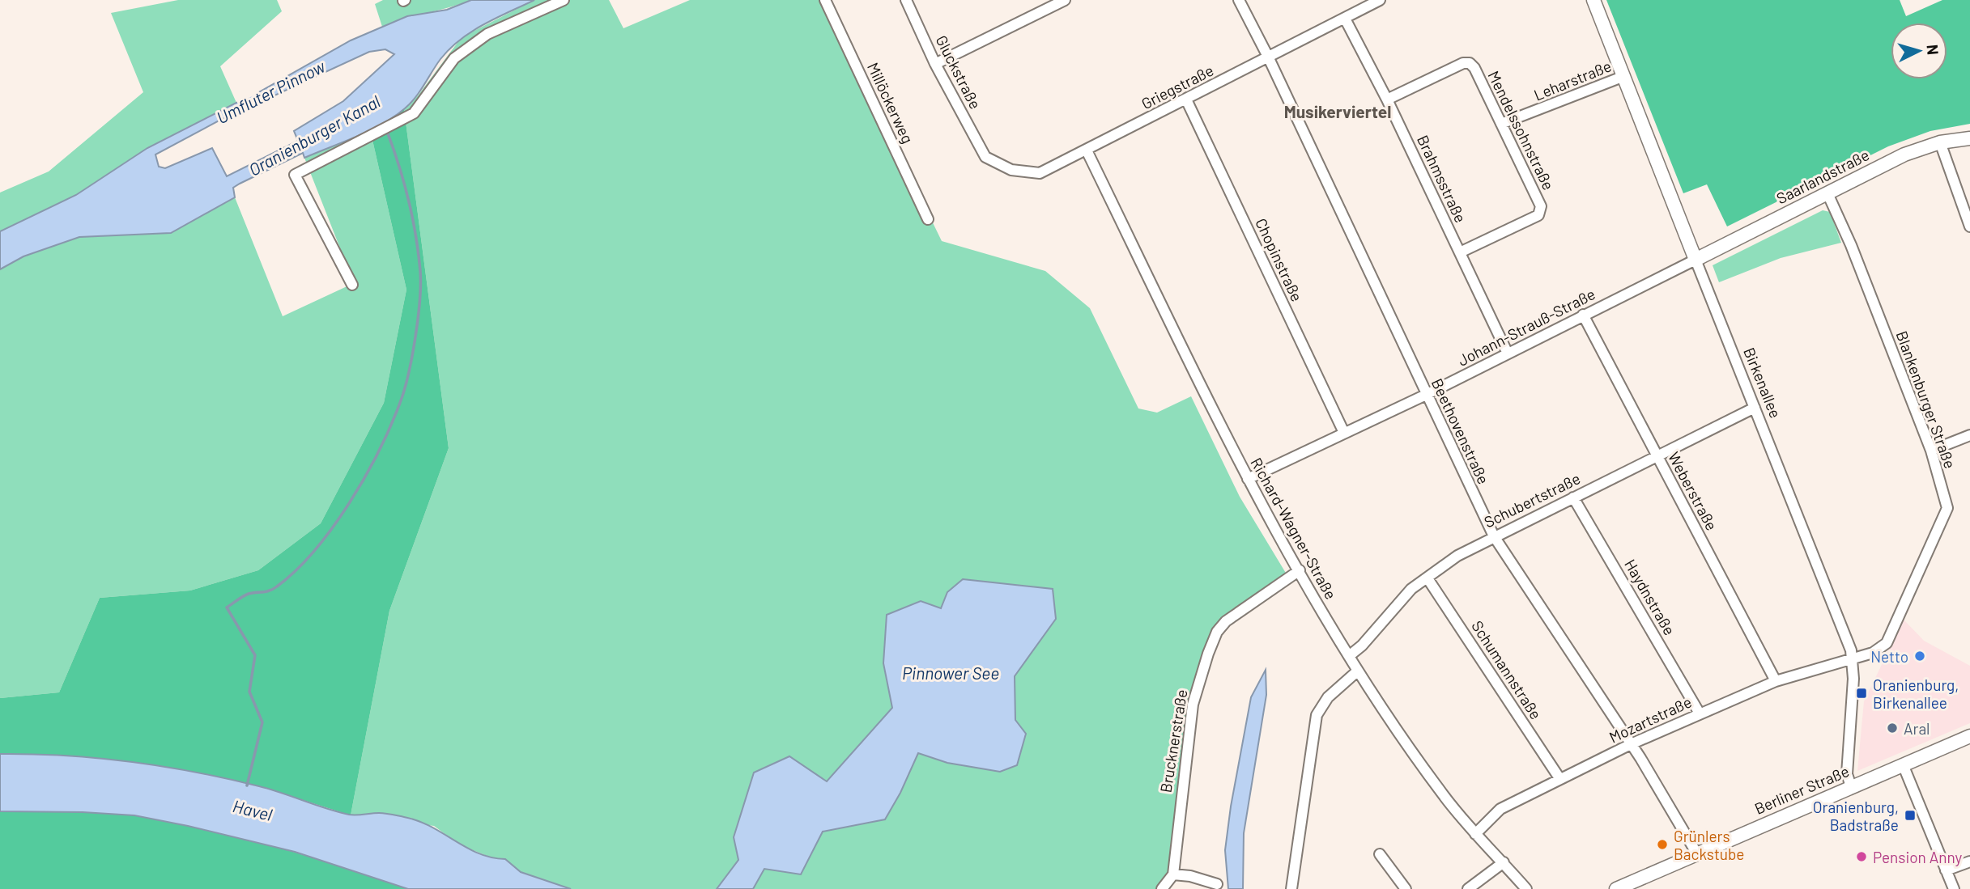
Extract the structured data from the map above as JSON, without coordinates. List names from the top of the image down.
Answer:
{
  "streets": {
    "street": [
      "Gluckstraße",
      "Leharstraße",
      "Griegstraße",
      "Millöckerweg",
      "Mendelssohnstraße",
      "Saarlandstraße",
      "Brahmsstraße",
      "Chopinstraße",
      "Johann-Strauß-Straße",
      "Birkenallee",
      "Blankenburger Straße",
      "Beethovenstraße",
      "Weberstraße",
      "Schubertstraße",
      "Richard-Wagner-Straße",
      "Haydnstraße",
      "Schumannstraße",
      "Mozartstraße",
      "Brucknerstraße",
      "Berliner Straße"
    ]
  },
  "crossings": [
    ["Gluckstraße", "Griegstraße"],
    ["Leharstraße", "Mendelssohnstraße"],
    ["Leharstraße", "Birkenallee"],
    ["Griegstraße", "Brahmsstraße"],
    ["Griegstraße", "Chopinstraße"],
    ["Griegstraße", "Beethovenstraße"],
    ["Griegstraße", "Richard-Wagner-Straße"],
    ["Mendelssohnstraße", "Brahmsstraße"],
    ["Saarlandstraße", "Johann-Strauß-Straße"],
    ["Saarlandstraße", "Birkenallee"],
    ["Saarlandstraße", "Blankenburger Straße"],
    ["Brahmsstraße", "Johann-Strauß-Straße"],
    ["Chopinstraße", "Johann-Strauß-Straße"],
    ["Johann-Strauß-Straße", "Birkenallee"],
    ["Johann-Strauß-Straße", "Beethovenstraße"],
    ["Johann-Strauß-Straße", "Weberstraße"],
    ["Johann-Strauß-Straße", "Richard-Wagner-Straße"],
    ["Birkenallee", "Blankenburger Straße"],
    ["Birkenallee", "Schubertstraße"],
    ["Birkenallee", "Mozartstraße"],
    ["Birkenallee", "Berliner Straße"],
    ["Blankenburger Straße", "Mozartstraße"],
    ["Beethovenstraße", "Schubertstraße"],
    ["Beethovenstraße", "Mozartstraße"],
    ["Beethovenstraße", "Berliner Straße"],
    ["Weberstraße", "Schubertstraße"],
    ["Weberstraße", "Mozartstraße"],
    ["Schubertstraße", "Richard-Wagner-Straße"],
    ["Schubertstraße", "Haydnstraße"],
    ["Schubertstraße", "Schumannstraße"],
    ["Richard-Wagner-Straße", "Mozartstraße"],
    ["Richard-Wagner-Straße", "Brucknerstraße"],
    ["Haydnstraße", "Mozartstraße"],
    ["Schumannstraße", "Mozartstraße"]
  ],
  "districts": ["Musikerviertel"],
  "water": [
    "Umfluter Pinnow",
    "Oranienburger Kanal",
    "Pinnower See",
    "Havel"
  ],
  "places": {
    "other": [
      "Netto",
      "Aral",
      "Grünlers Backstube",
      "Pension Anny"
    ],
    "transit": ["Oranienburg, Birkenallee", "Oranienburg, Badstraße"]
  },
  "north": "right"
}
